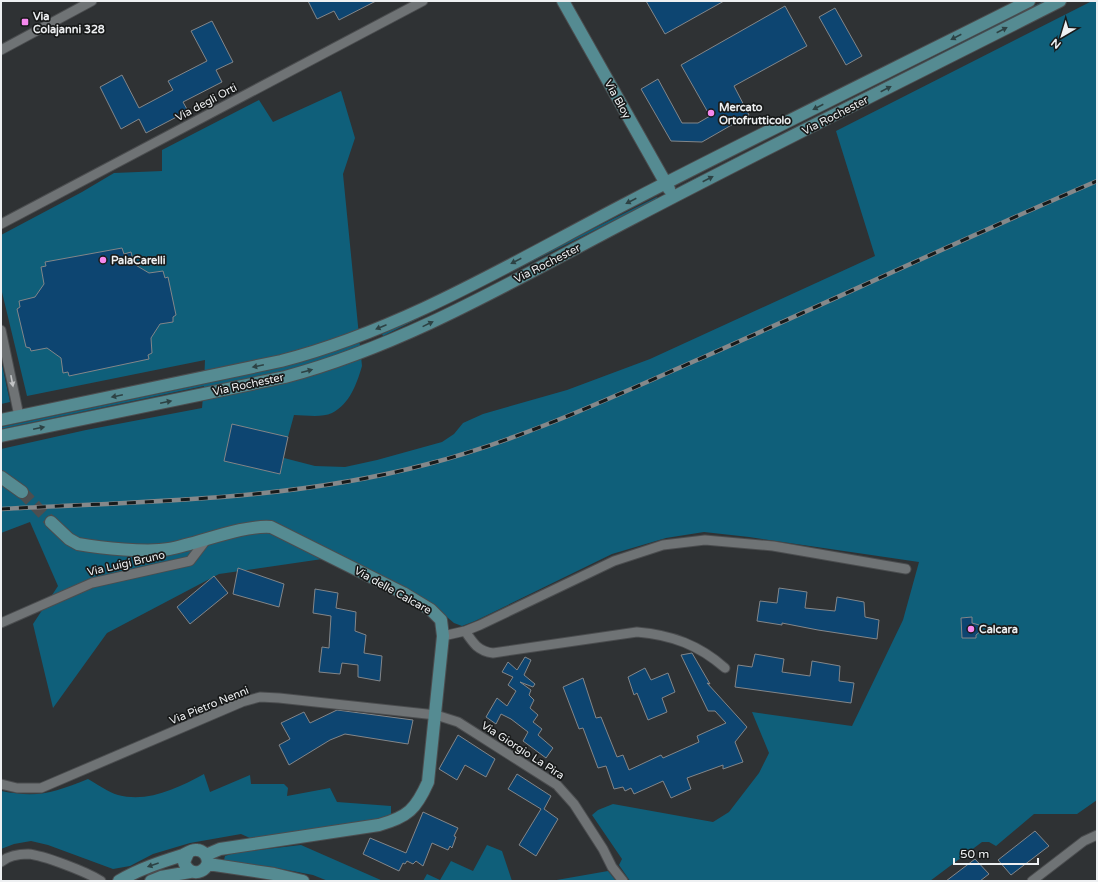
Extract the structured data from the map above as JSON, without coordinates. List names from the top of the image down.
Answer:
{
  "streets": {
    "main road": ["Via Bloy", "Via Rochester", "Via delle Calcare"],
    "street": [
      "Via degli Orti",
      "Via Luigi Bruno",
      "Via Pietro Nenni",
      "Via Giorgio La Pira"
    ]
  },
  "crossings": [
    ["Via Bloy", "Via Rochester"],
    ["Via Luigi Bruno", "Via delle Calcare"],
    ["Via delle Calcare", "Via Pietro Nenni"],
    ["Via delle Calcare", "Via Giorgio La Pira"],
    ["Via Pietro Nenni", "Via Giorgio La Pira"]
  ],
  "places": {
    "transit": ["Via Colajanni 328"],
    "other": ["Mercato Ortofrutticolo", "PalaCarelli", "Calcara"]
  },
  "scale_bar": "50 m",
  "north": "bottom left"
}
